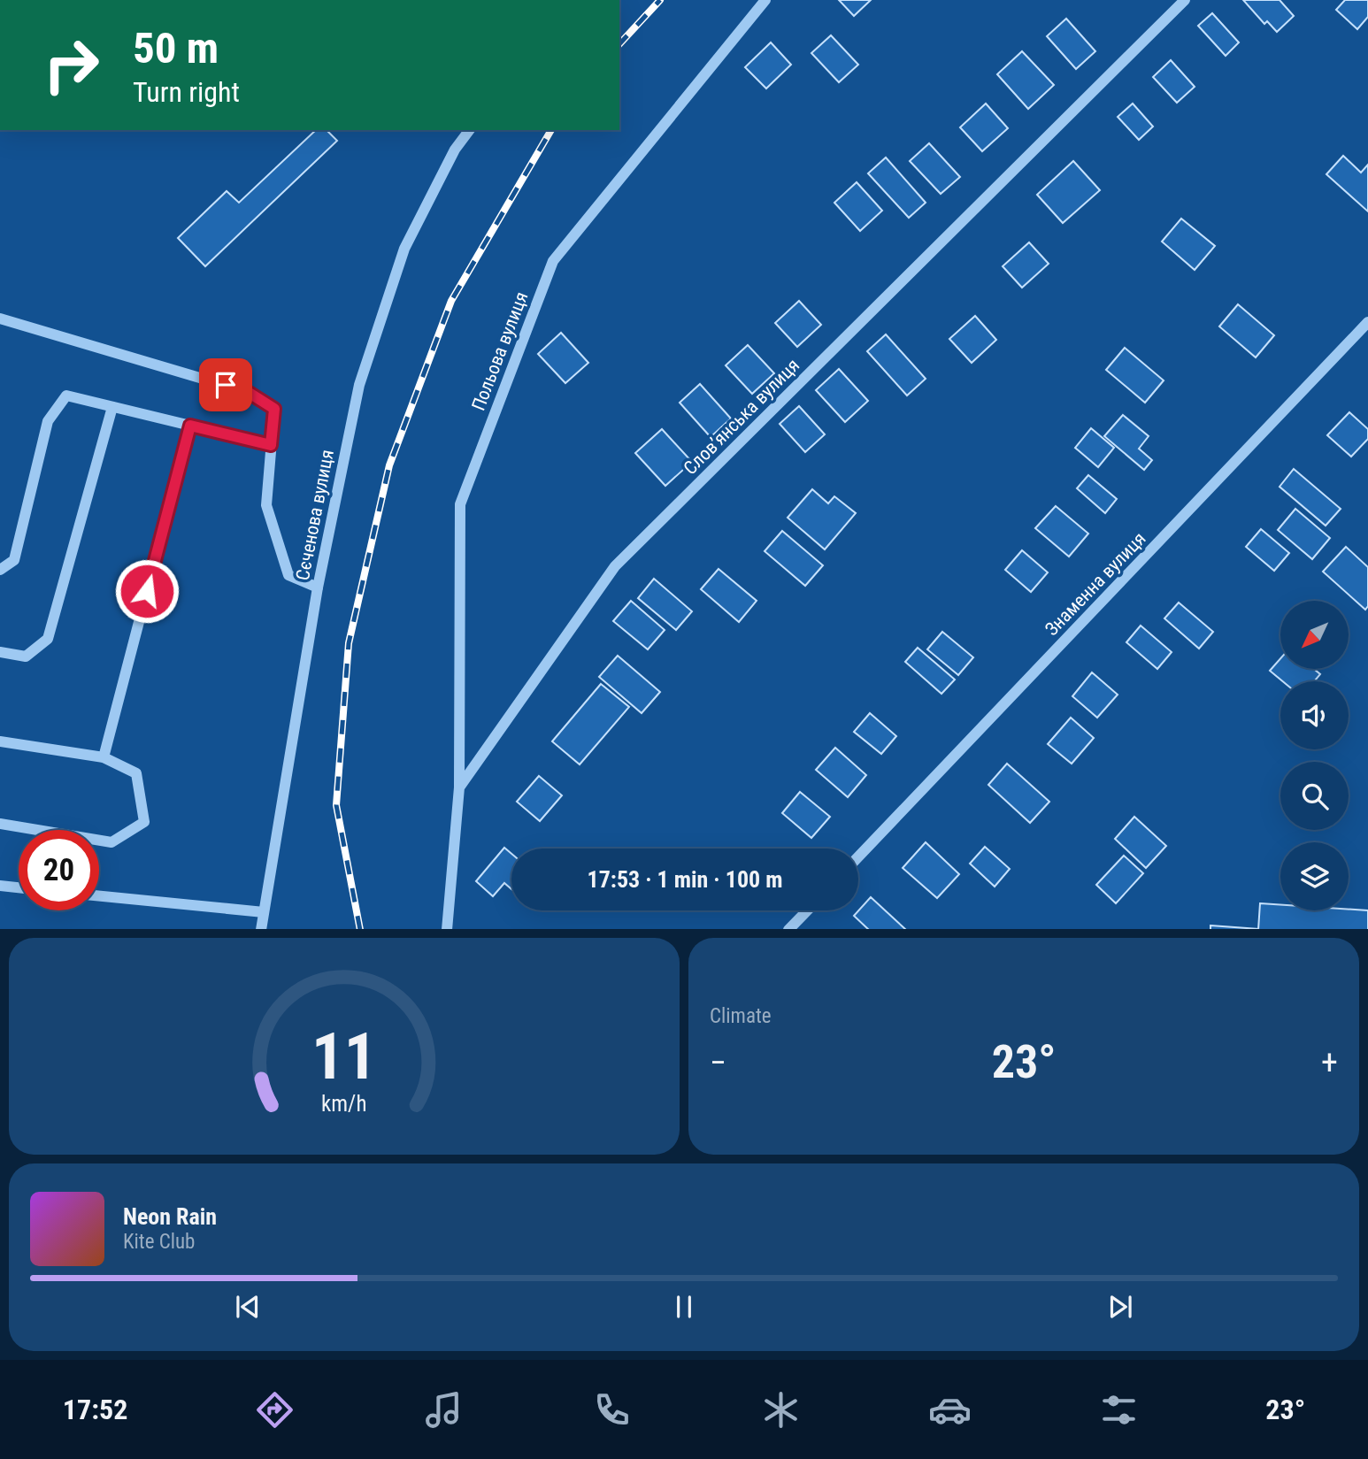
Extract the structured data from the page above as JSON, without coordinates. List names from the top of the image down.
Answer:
{
  "streets": {
    "street": [
      "Польова вулиця",
      "Слов’янська вулиця",
      "Сєченова вулиця",
      "Знаменна вулиця"
    ]
  },
  "crossings": [
    ["Польова вулиця", "Слов’янська вулиця"]
  ],
  "north": "bottom left",
  "page": {
    "turn": ["50 m", "Turn right"],
    "limit": "20",
    "trip": "17:53 · 1 min · 100 m",
    "tile": "Climate",
    "heat": ["−", "23°", "+"],
    "song": ["Neon Rain", "Kite Club"],
    "tabs": ["17:52", "23°"],
    "gauge": ["11", "km/h"]
  }
}
